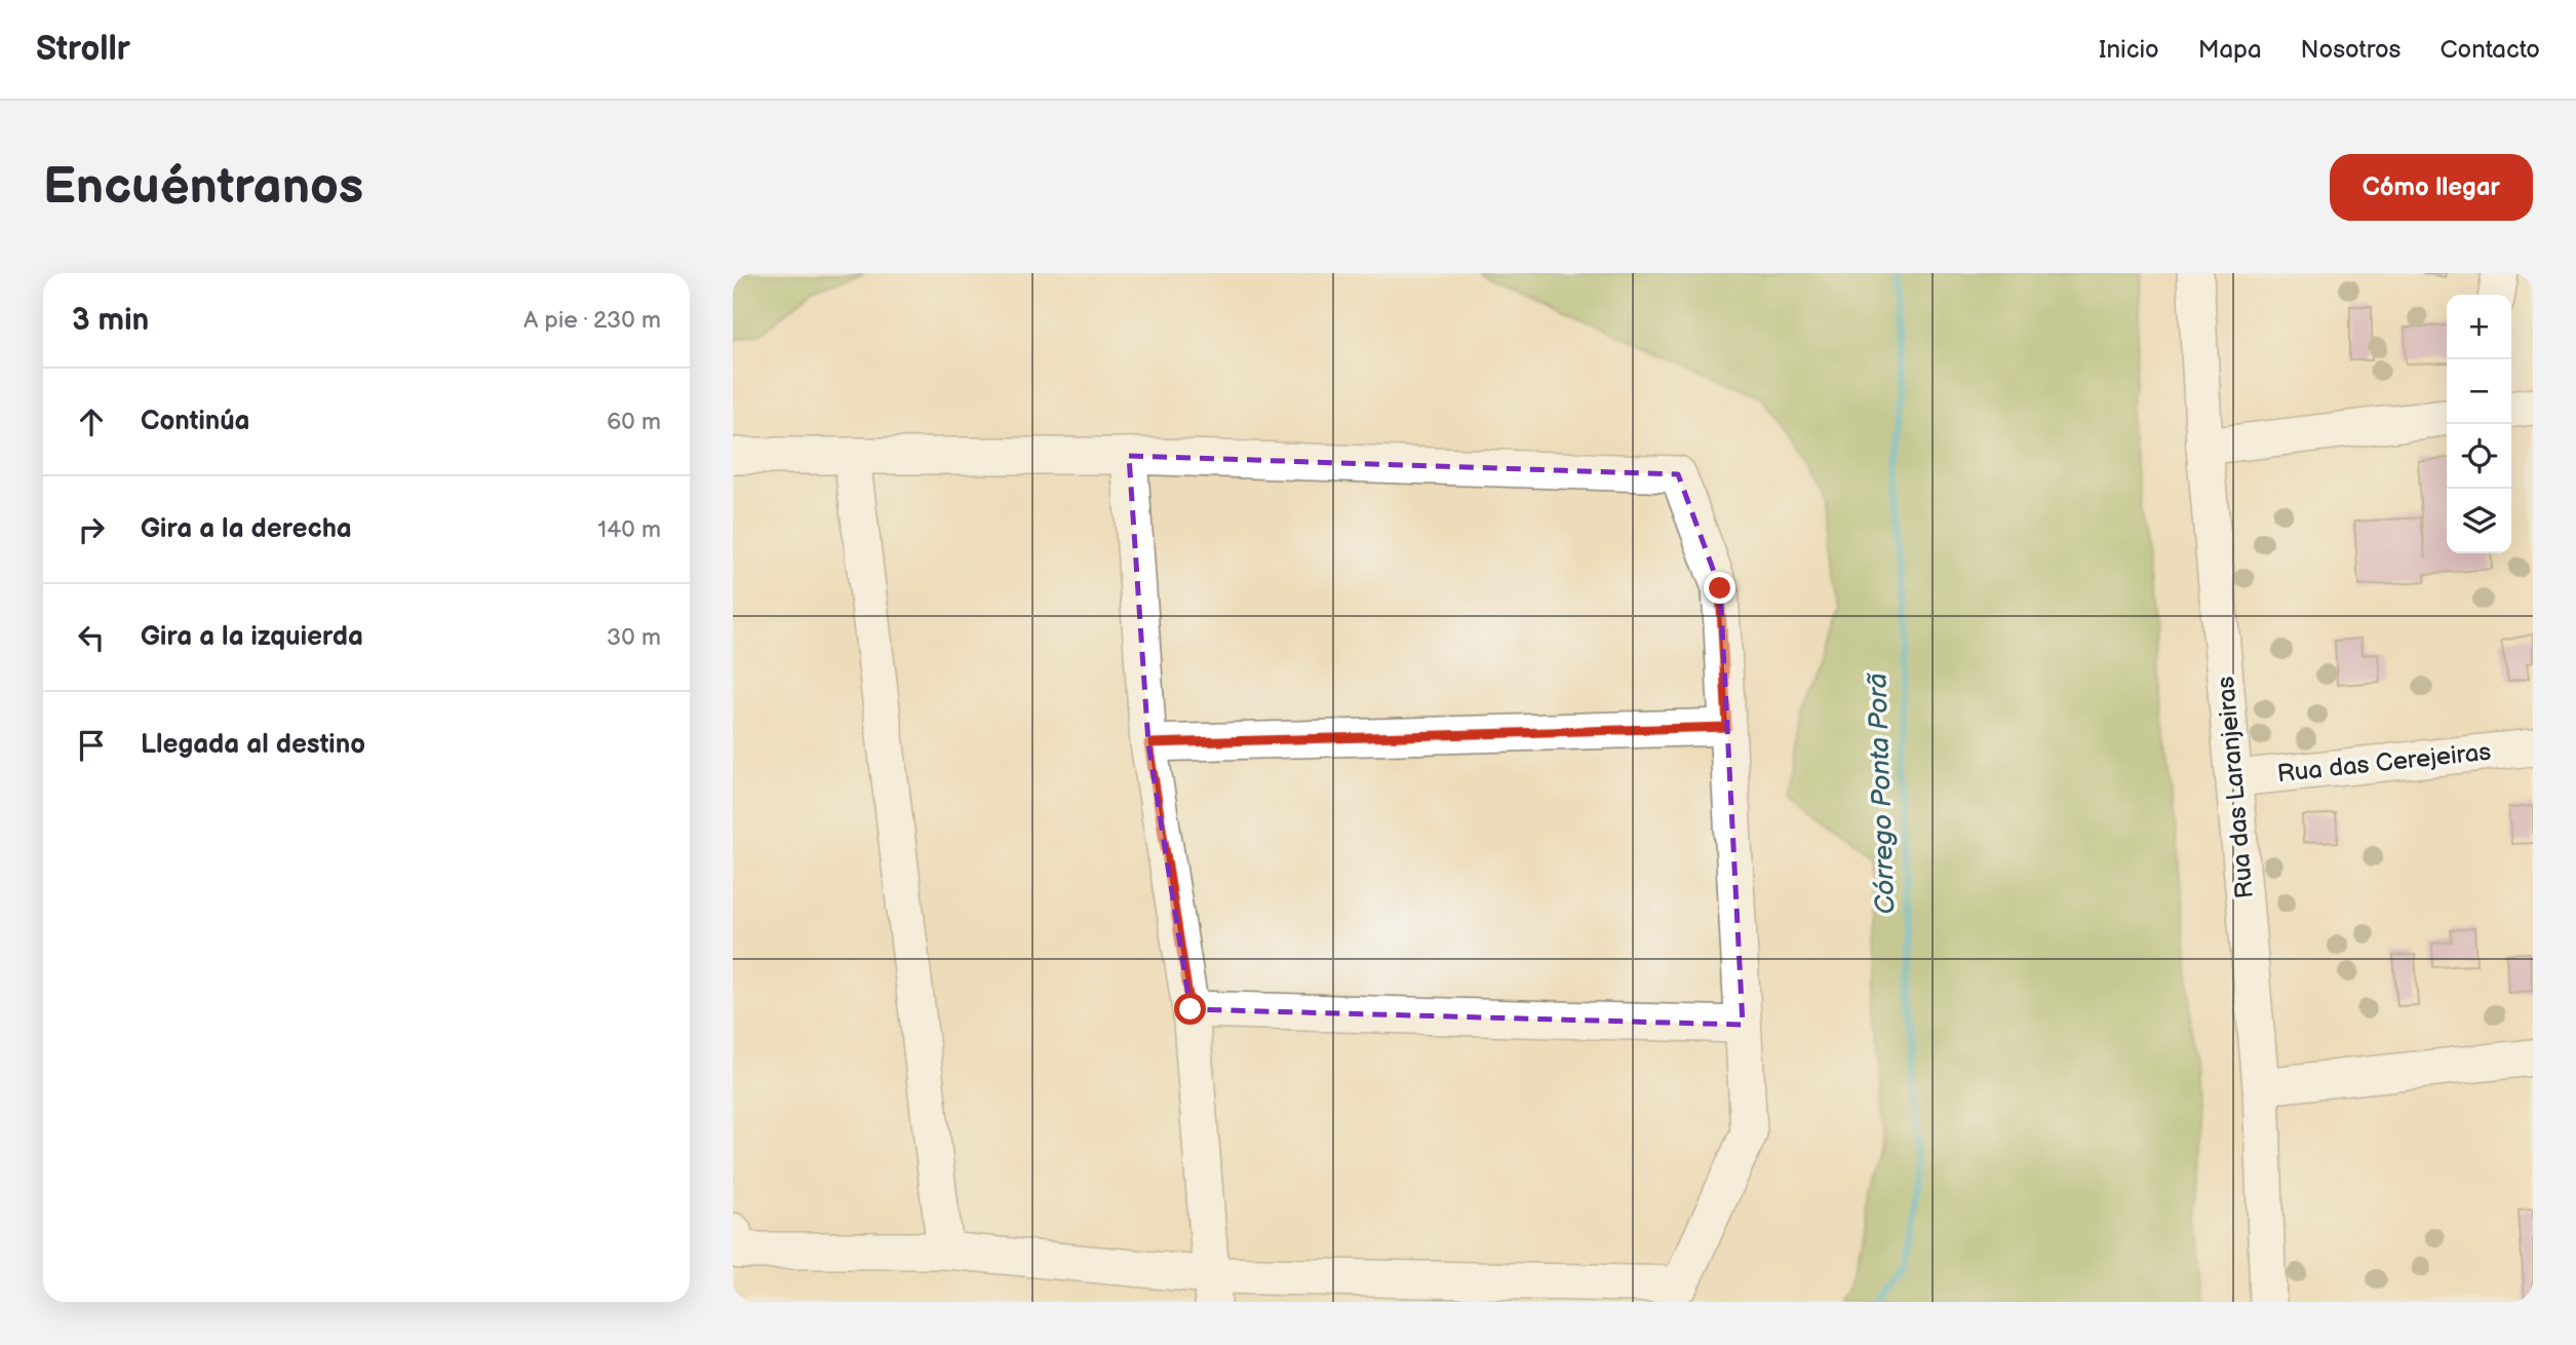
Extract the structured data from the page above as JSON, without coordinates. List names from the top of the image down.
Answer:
{
  "streets": {
    "street": ["Rua das Cerejeiras", "Rua das Laranjeiras"]
  },
  "crossings": [
    ["Rua das Cerejeiras", "Rua das Laranjeiras"]
  ],
  "water": ["Córrego Ponta Porã"],
  "page": {
    "header": "Strollr",
    "nav": [
      "Inicio",
      "Mapa",
      "Nosotros",
      "Contacto"
    ],
    "buttons": "Cómo llegar",
    "title": "Encuéntranos",
    "heading": ["3 min", "A pie · 230 m"],
    "map_buttons": ["+", "−"],
    "list": [
      ["Continúa", "60 m"],
      ["Gira a la derecha", "140 m"],
      ["Gira a la izquierda", "30 m"],
      "Llegada al destino"
    ]
  }
}
